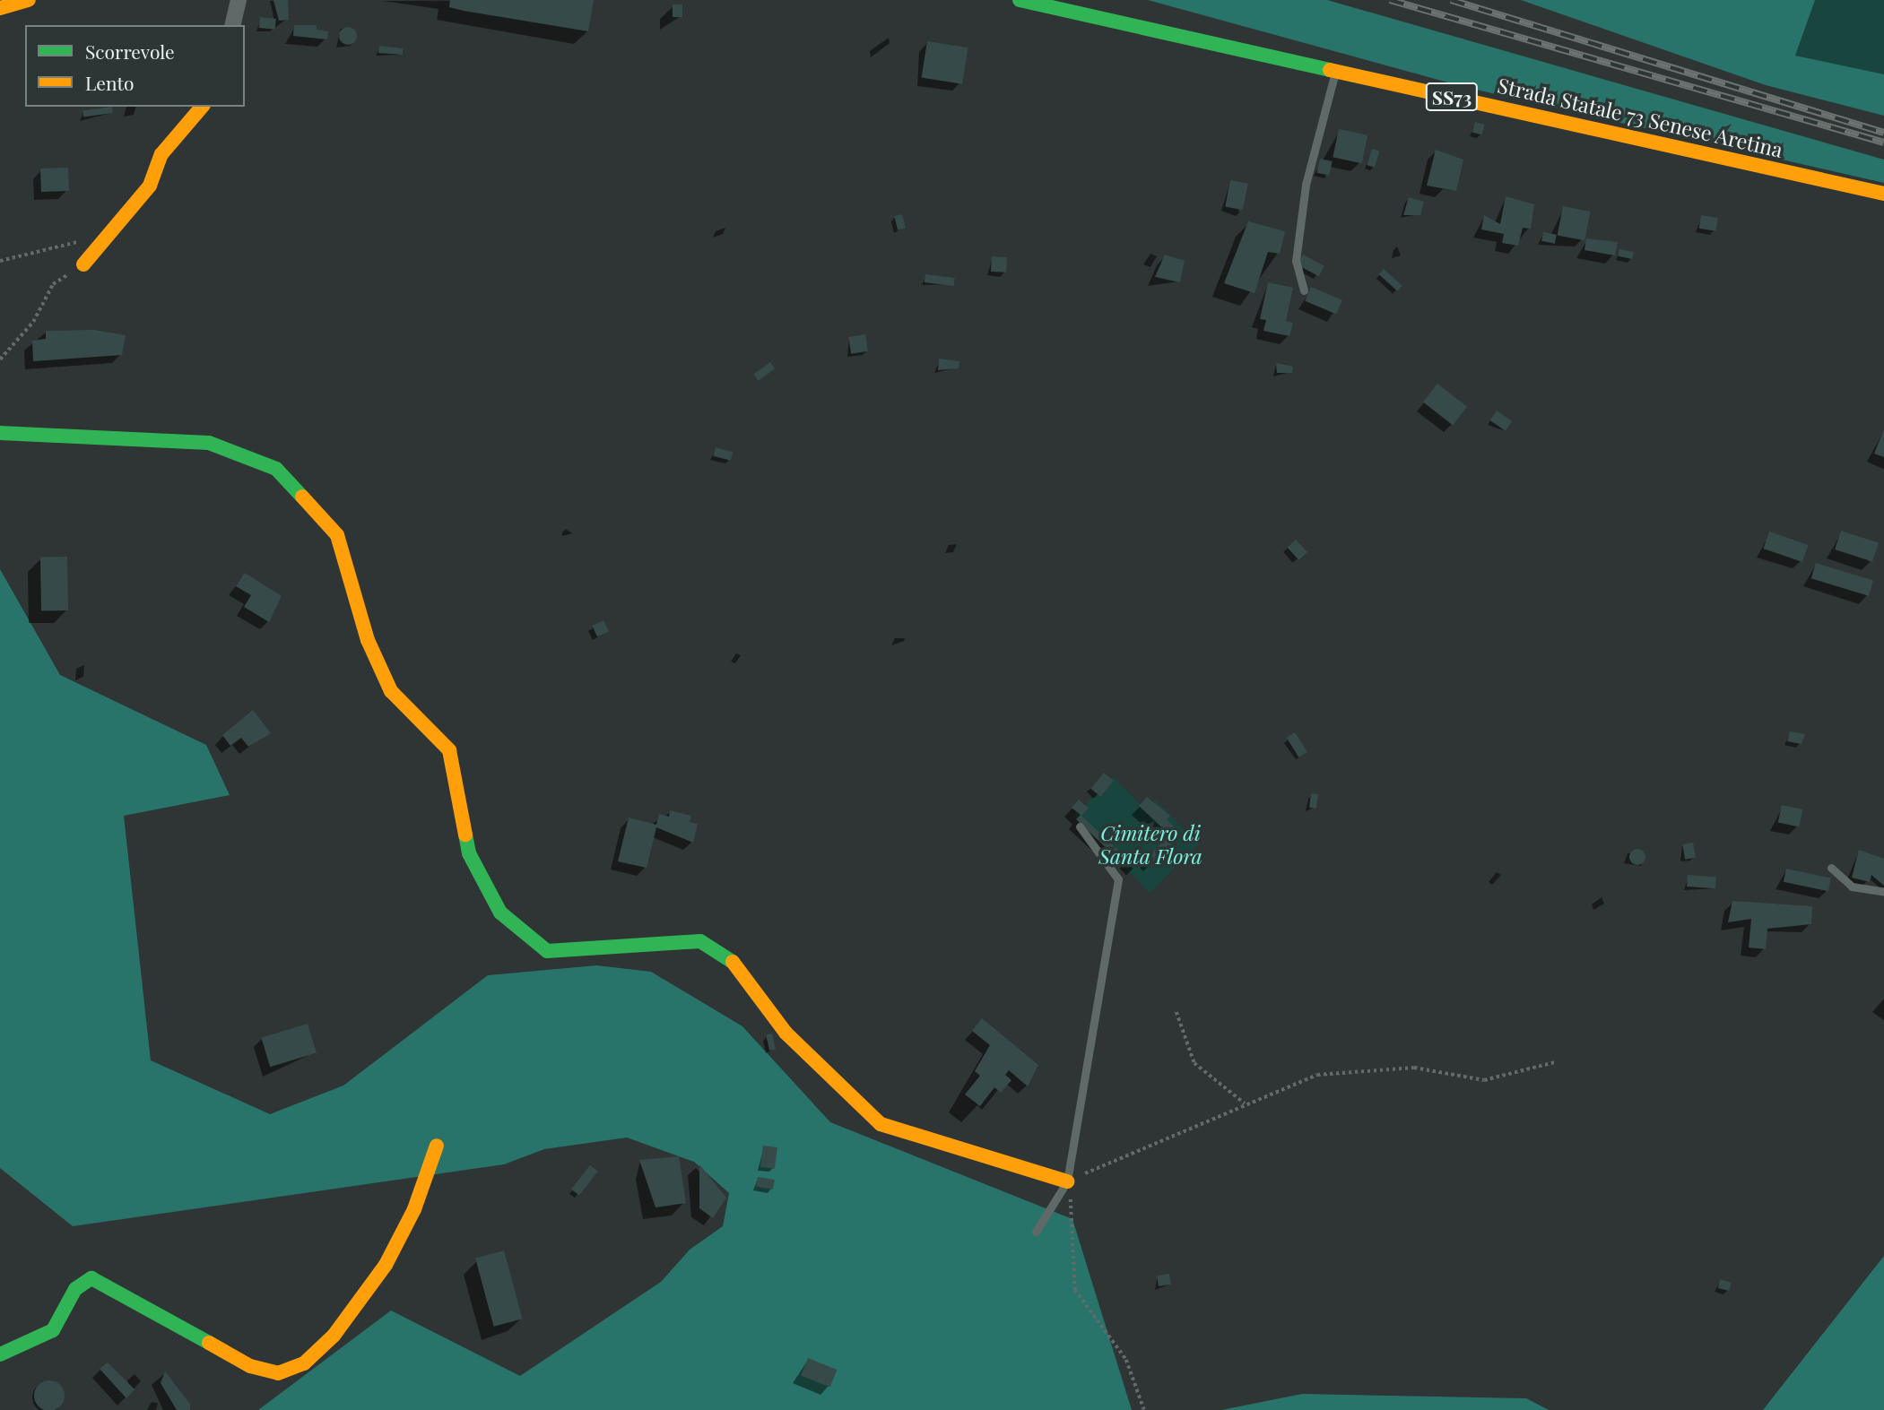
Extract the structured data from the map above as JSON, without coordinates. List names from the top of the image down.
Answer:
{
  "streets": {
    "street": ["SS73", "Strada Statale 73 Senese Aretina"]
  },
  "parks": ["Cimitero di Santa Flora"],
  "legend": ["Scorrevole", "Lento"]
}
